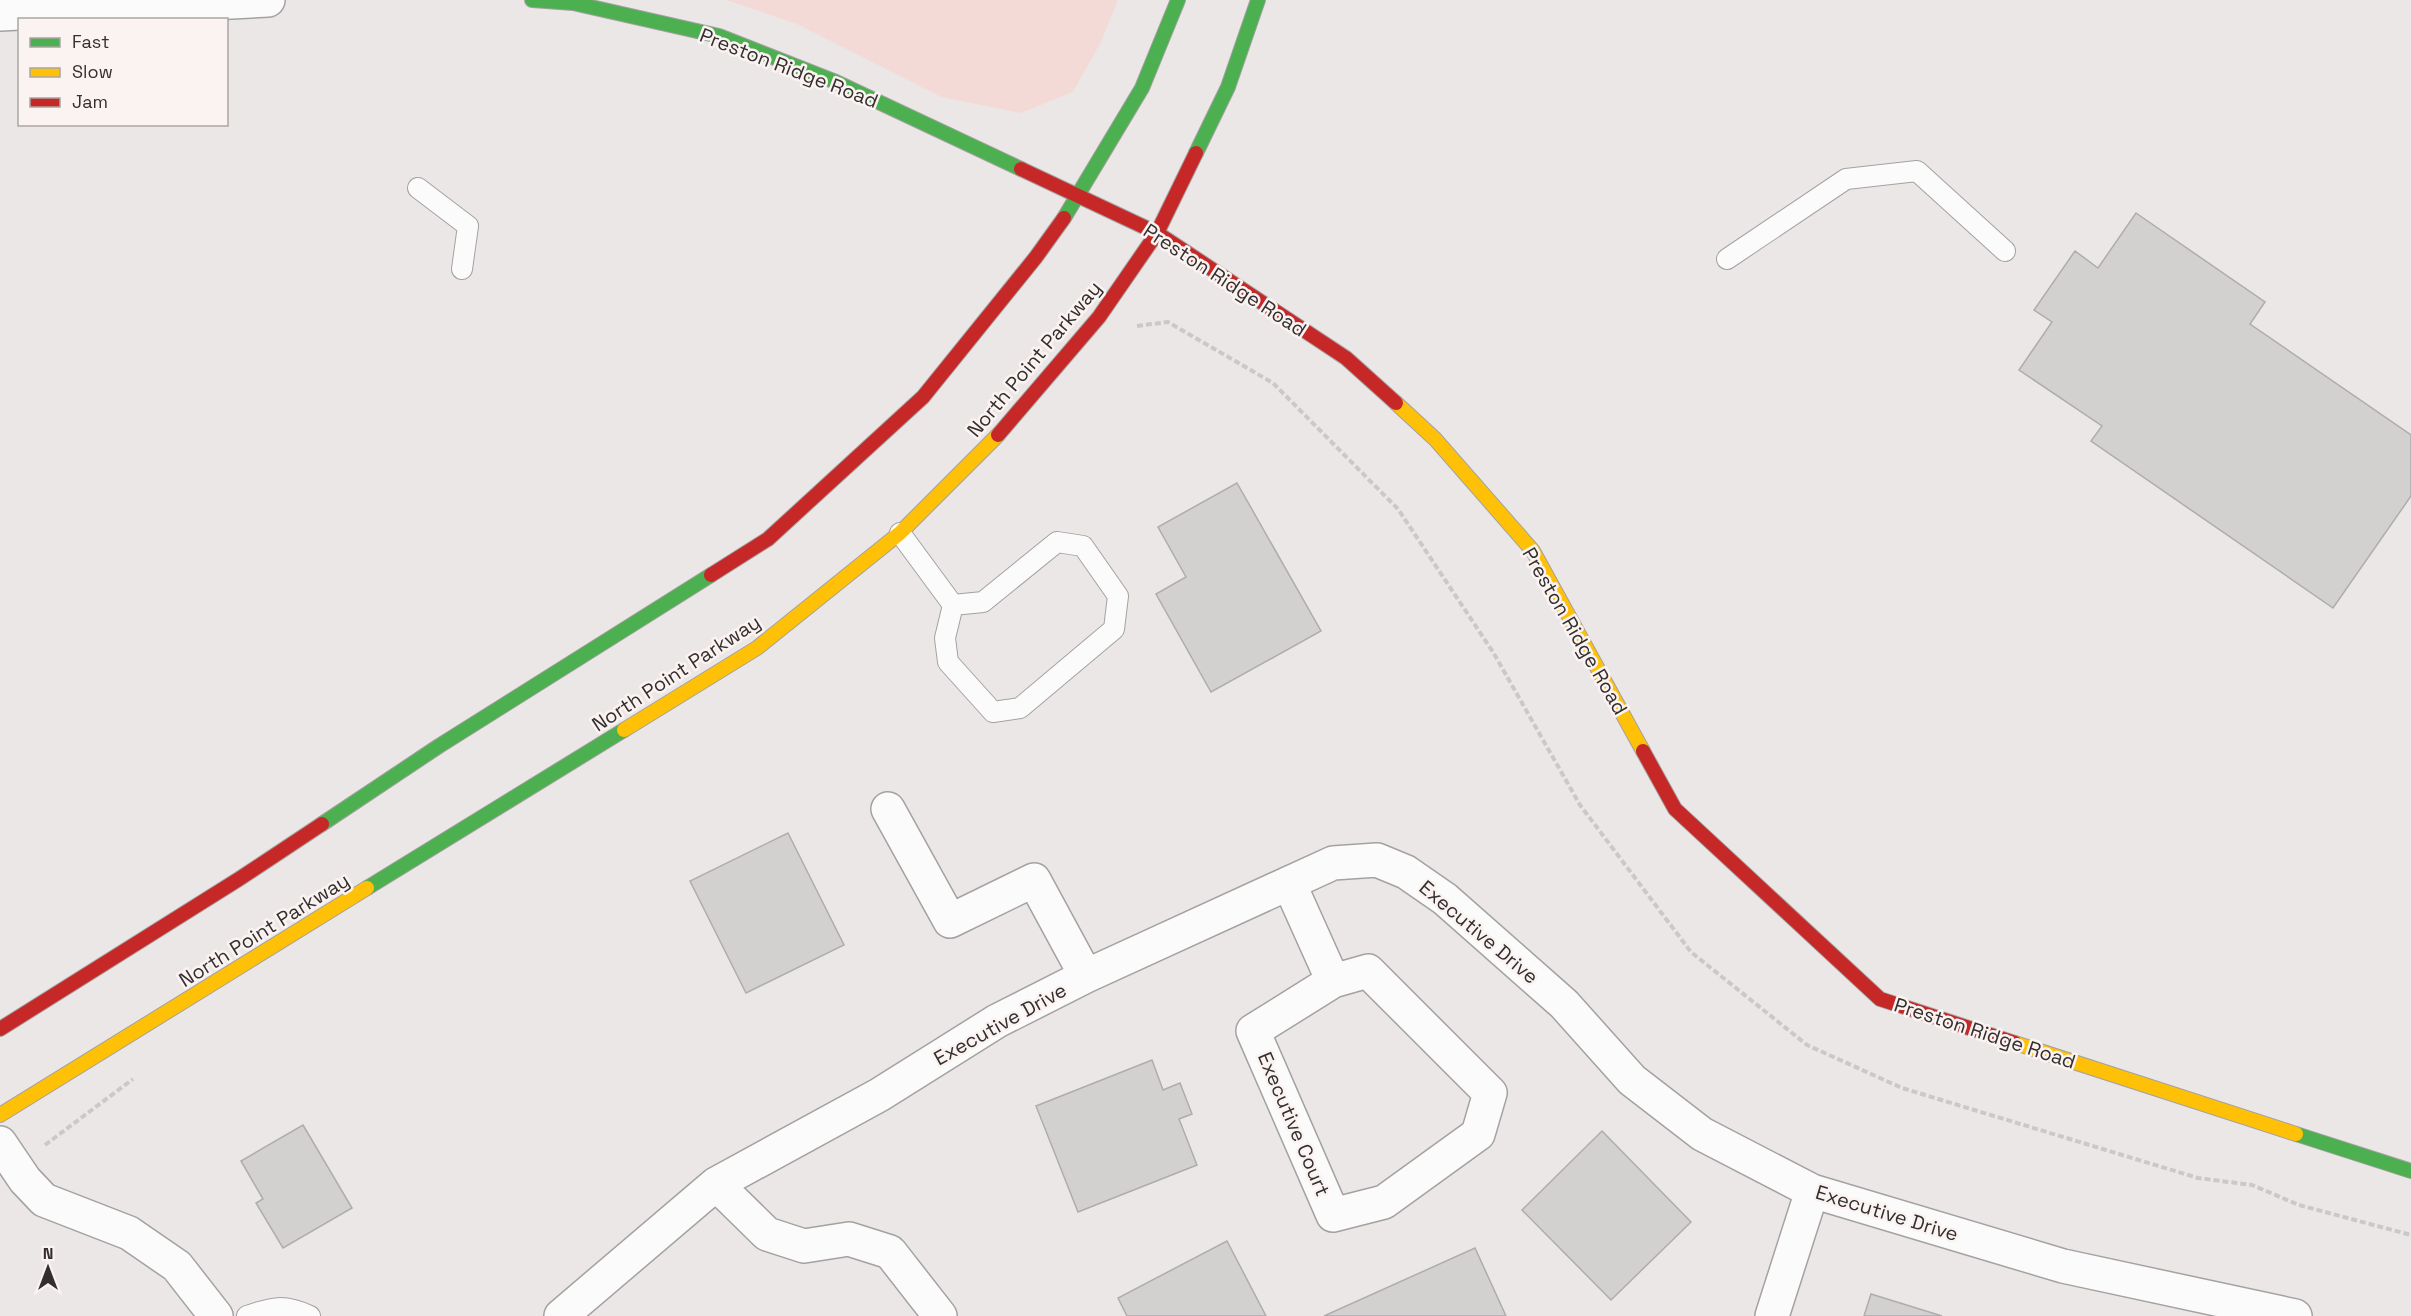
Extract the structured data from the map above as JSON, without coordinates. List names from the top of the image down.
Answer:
{
  "streets": {
    "street": [
      "Preston Ridge Road",
      "North Point Parkway",
      "Executive Drive",
      "Executive Court"
    ]
  },
  "crossings": [
    ["Preston Ridge Road", "North Point Parkway"]
  ],
  "legend": ["Fast", "Slow", "Jam"],
  "north": "top"
}
